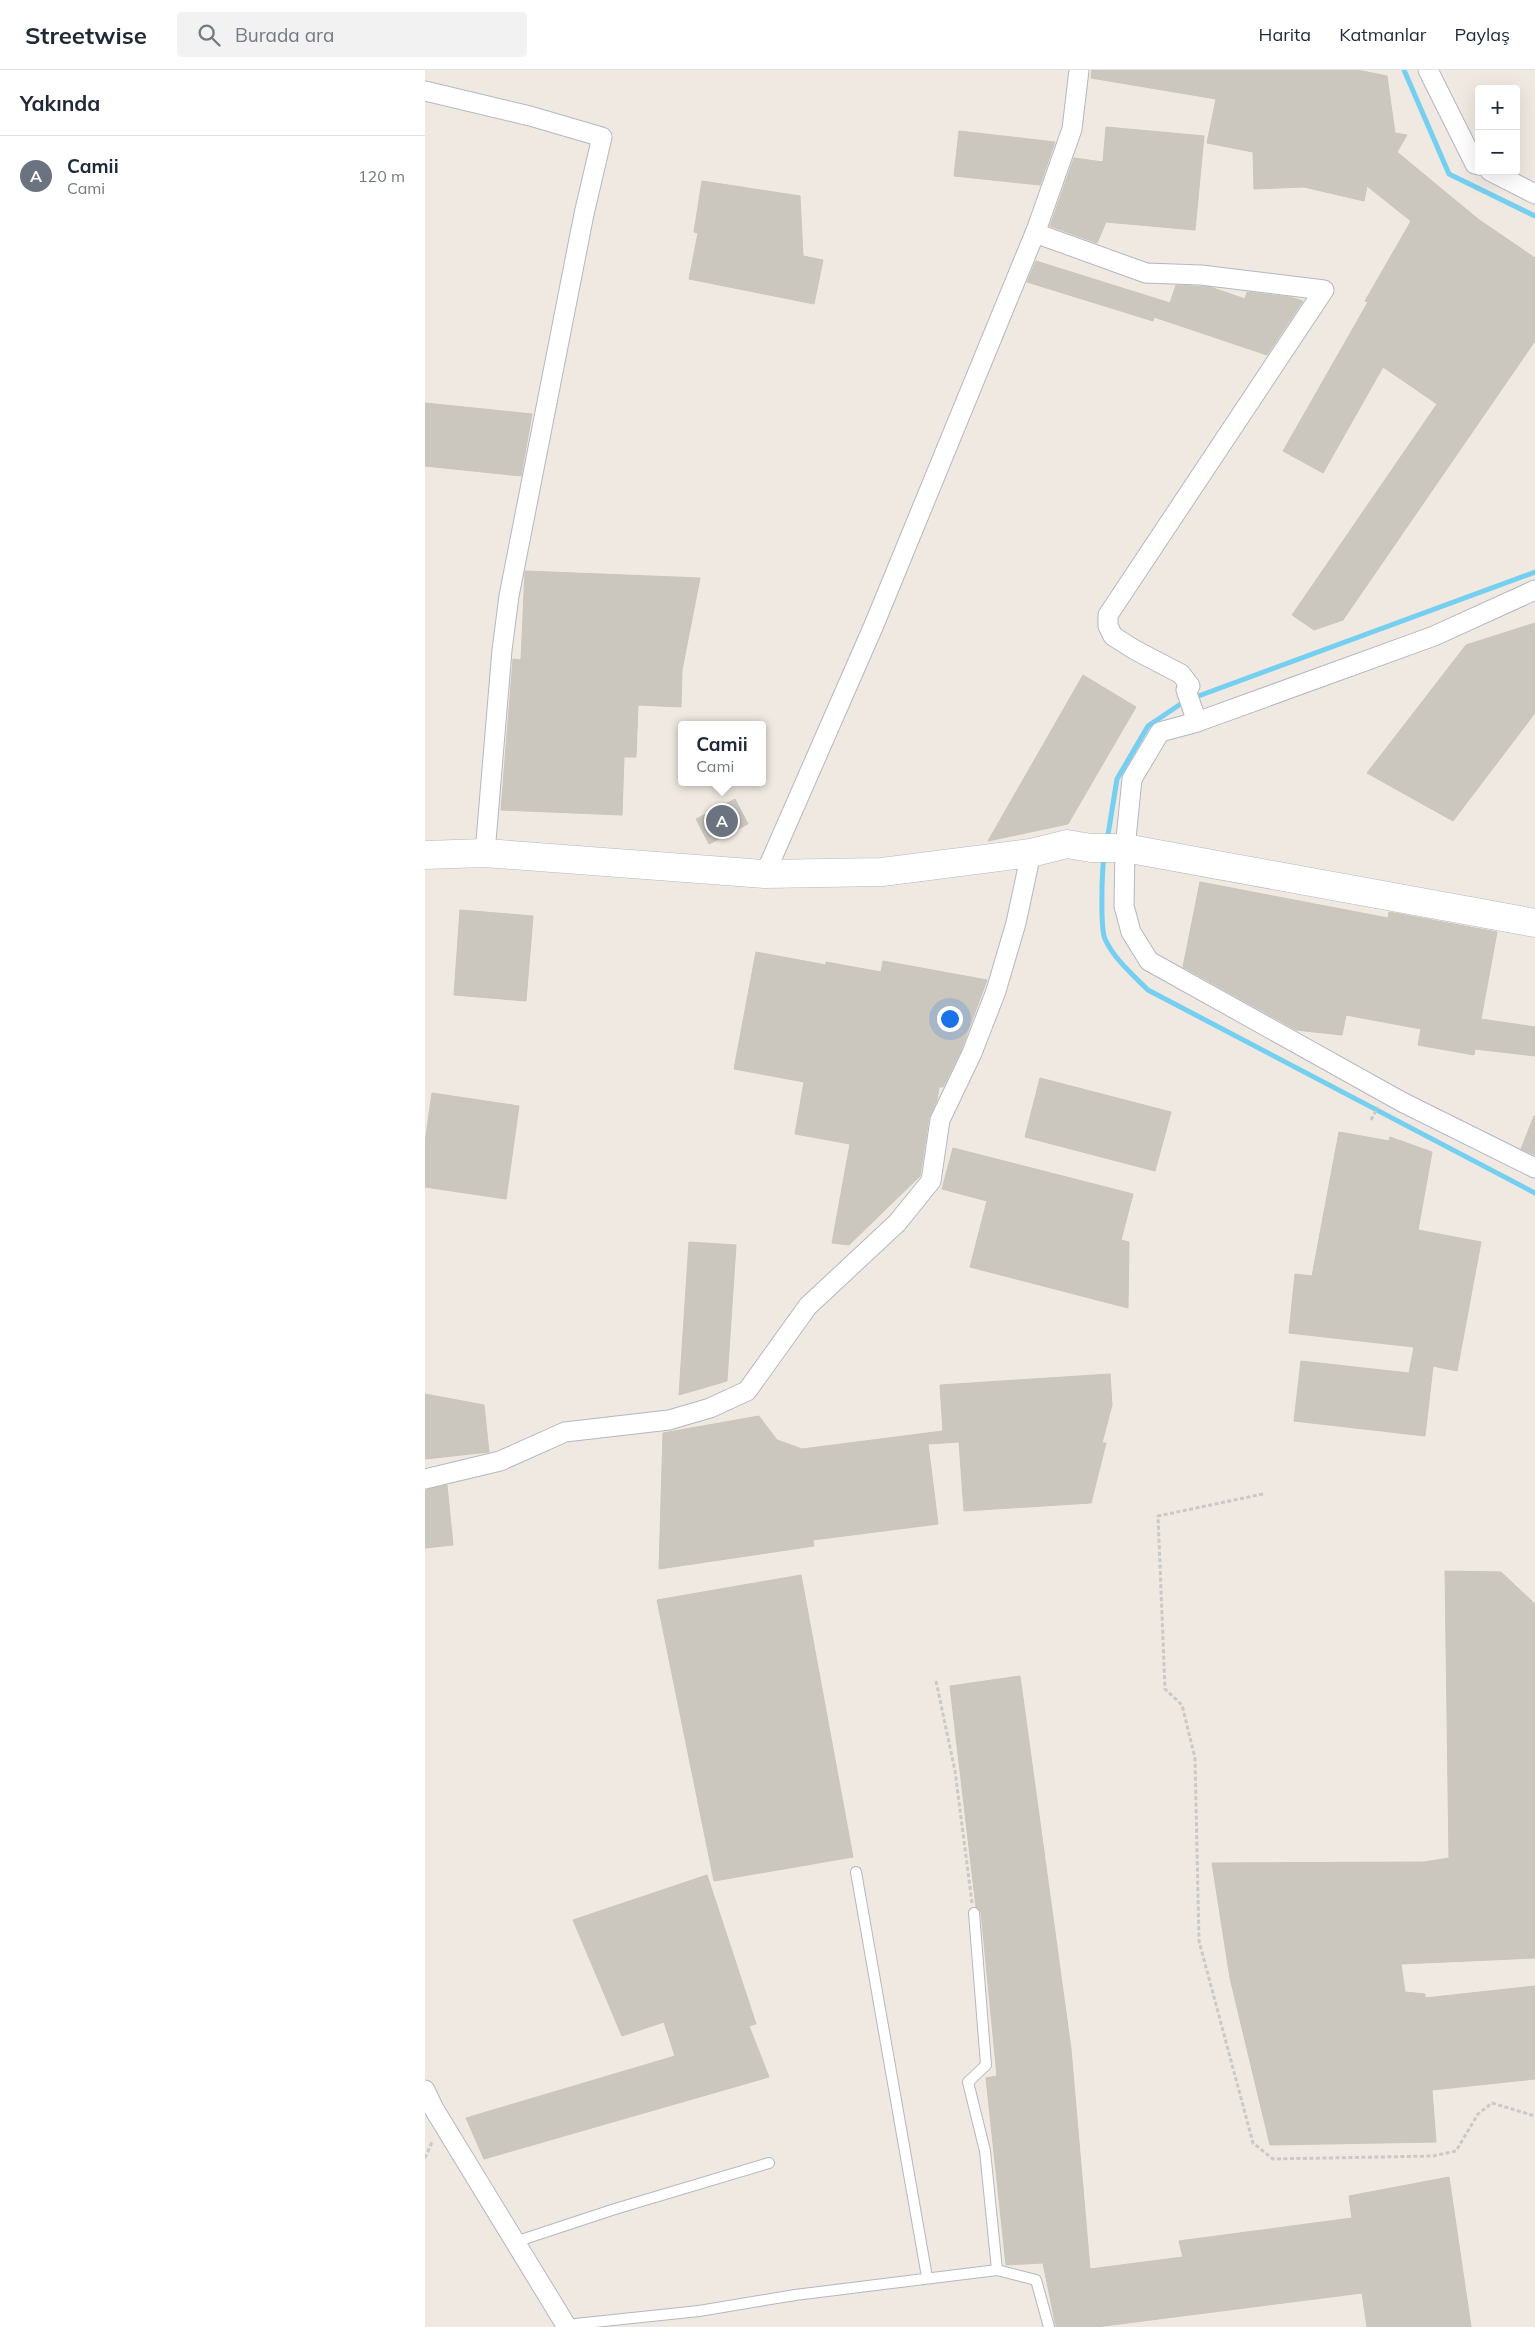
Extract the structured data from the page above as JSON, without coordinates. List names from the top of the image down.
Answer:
{
  "page": {
    "header": "Streetwise",
    "search": "Burada ara",
    "nav": ["Harita", "Katmanlar", "Paylaş"],
    "heading": "Yakında",
    "map_buttons": ["+", "−"],
    "list": [
      {
        "mark": "A",
        "name": "Camii",
        "note": "Cami",
        "value": "120 m"
      }
    ],
    "popup": ["Camii", "Cami"],
    "pins": "A"
  }
}
